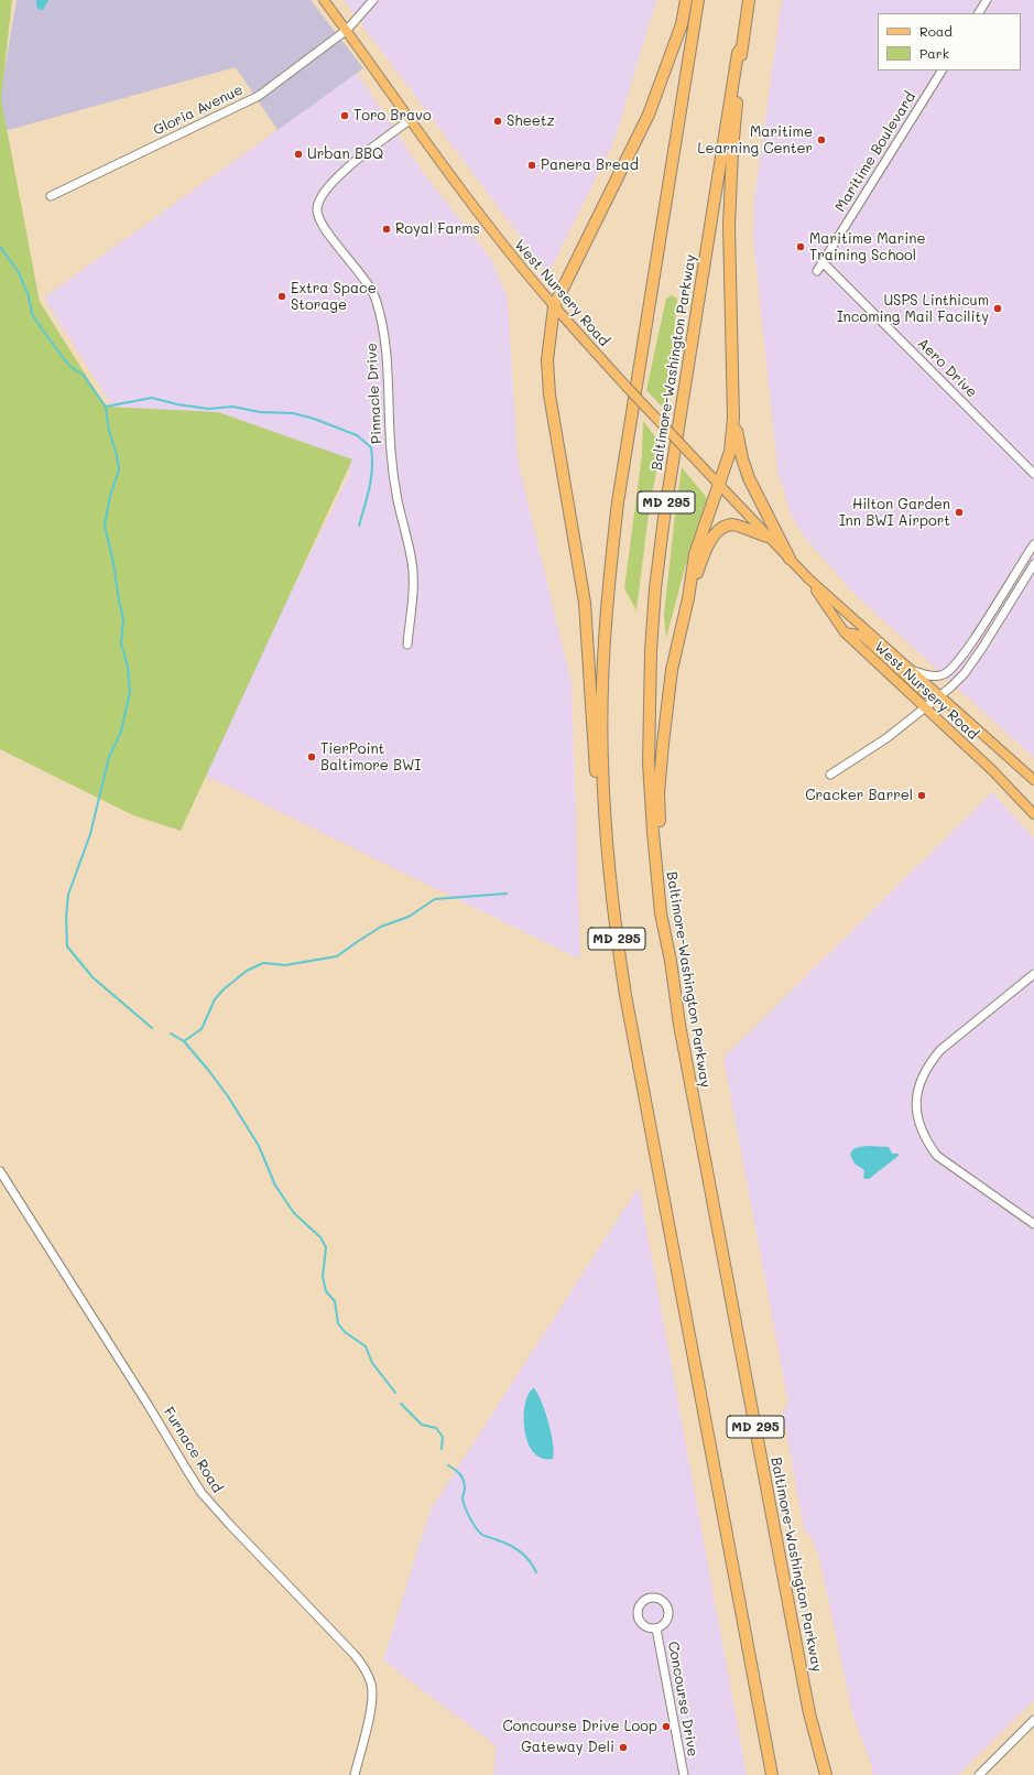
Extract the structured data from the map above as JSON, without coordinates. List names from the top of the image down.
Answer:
{
  "streets": {
    "highway": ["Baltimore-Washington Parkway", "MD 295"],
    "main road": ["West Nursery Road"],
    "street": [
      "Gloria Avenue",
      "Maritime Boulevard",
      "Aero Drive",
      "Pinnacle Drive",
      "Furnace Road",
      "Concourse Drive"
    ]
  },
  "crossings": [
    ["Gloria Avenue", "West Nursery Road"],
    ["Maritime Boulevard", "Aero Drive"],
    ["West Nursery Road", "Pinnacle Drive"]
  ],
  "places": [
    "Toro Bravo",
    "Sheetz",
    "Maritime Learning Center",
    "Urban BBQ",
    "Panera Bread",
    "Royal Farms",
    "Maritime Marine Training School",
    "Extra Space Storage",
    "USPS Linthicum Incoming Mail Facility",
    "Hilton Garden Inn BWI Airport",
    "TierPoint Baltimore BWI",
    "Cracker Barrel",
    "Concourse Drive Loop",
    "Gateway Deli"
  ],
  "legend": ["Road", "Park"]
}
